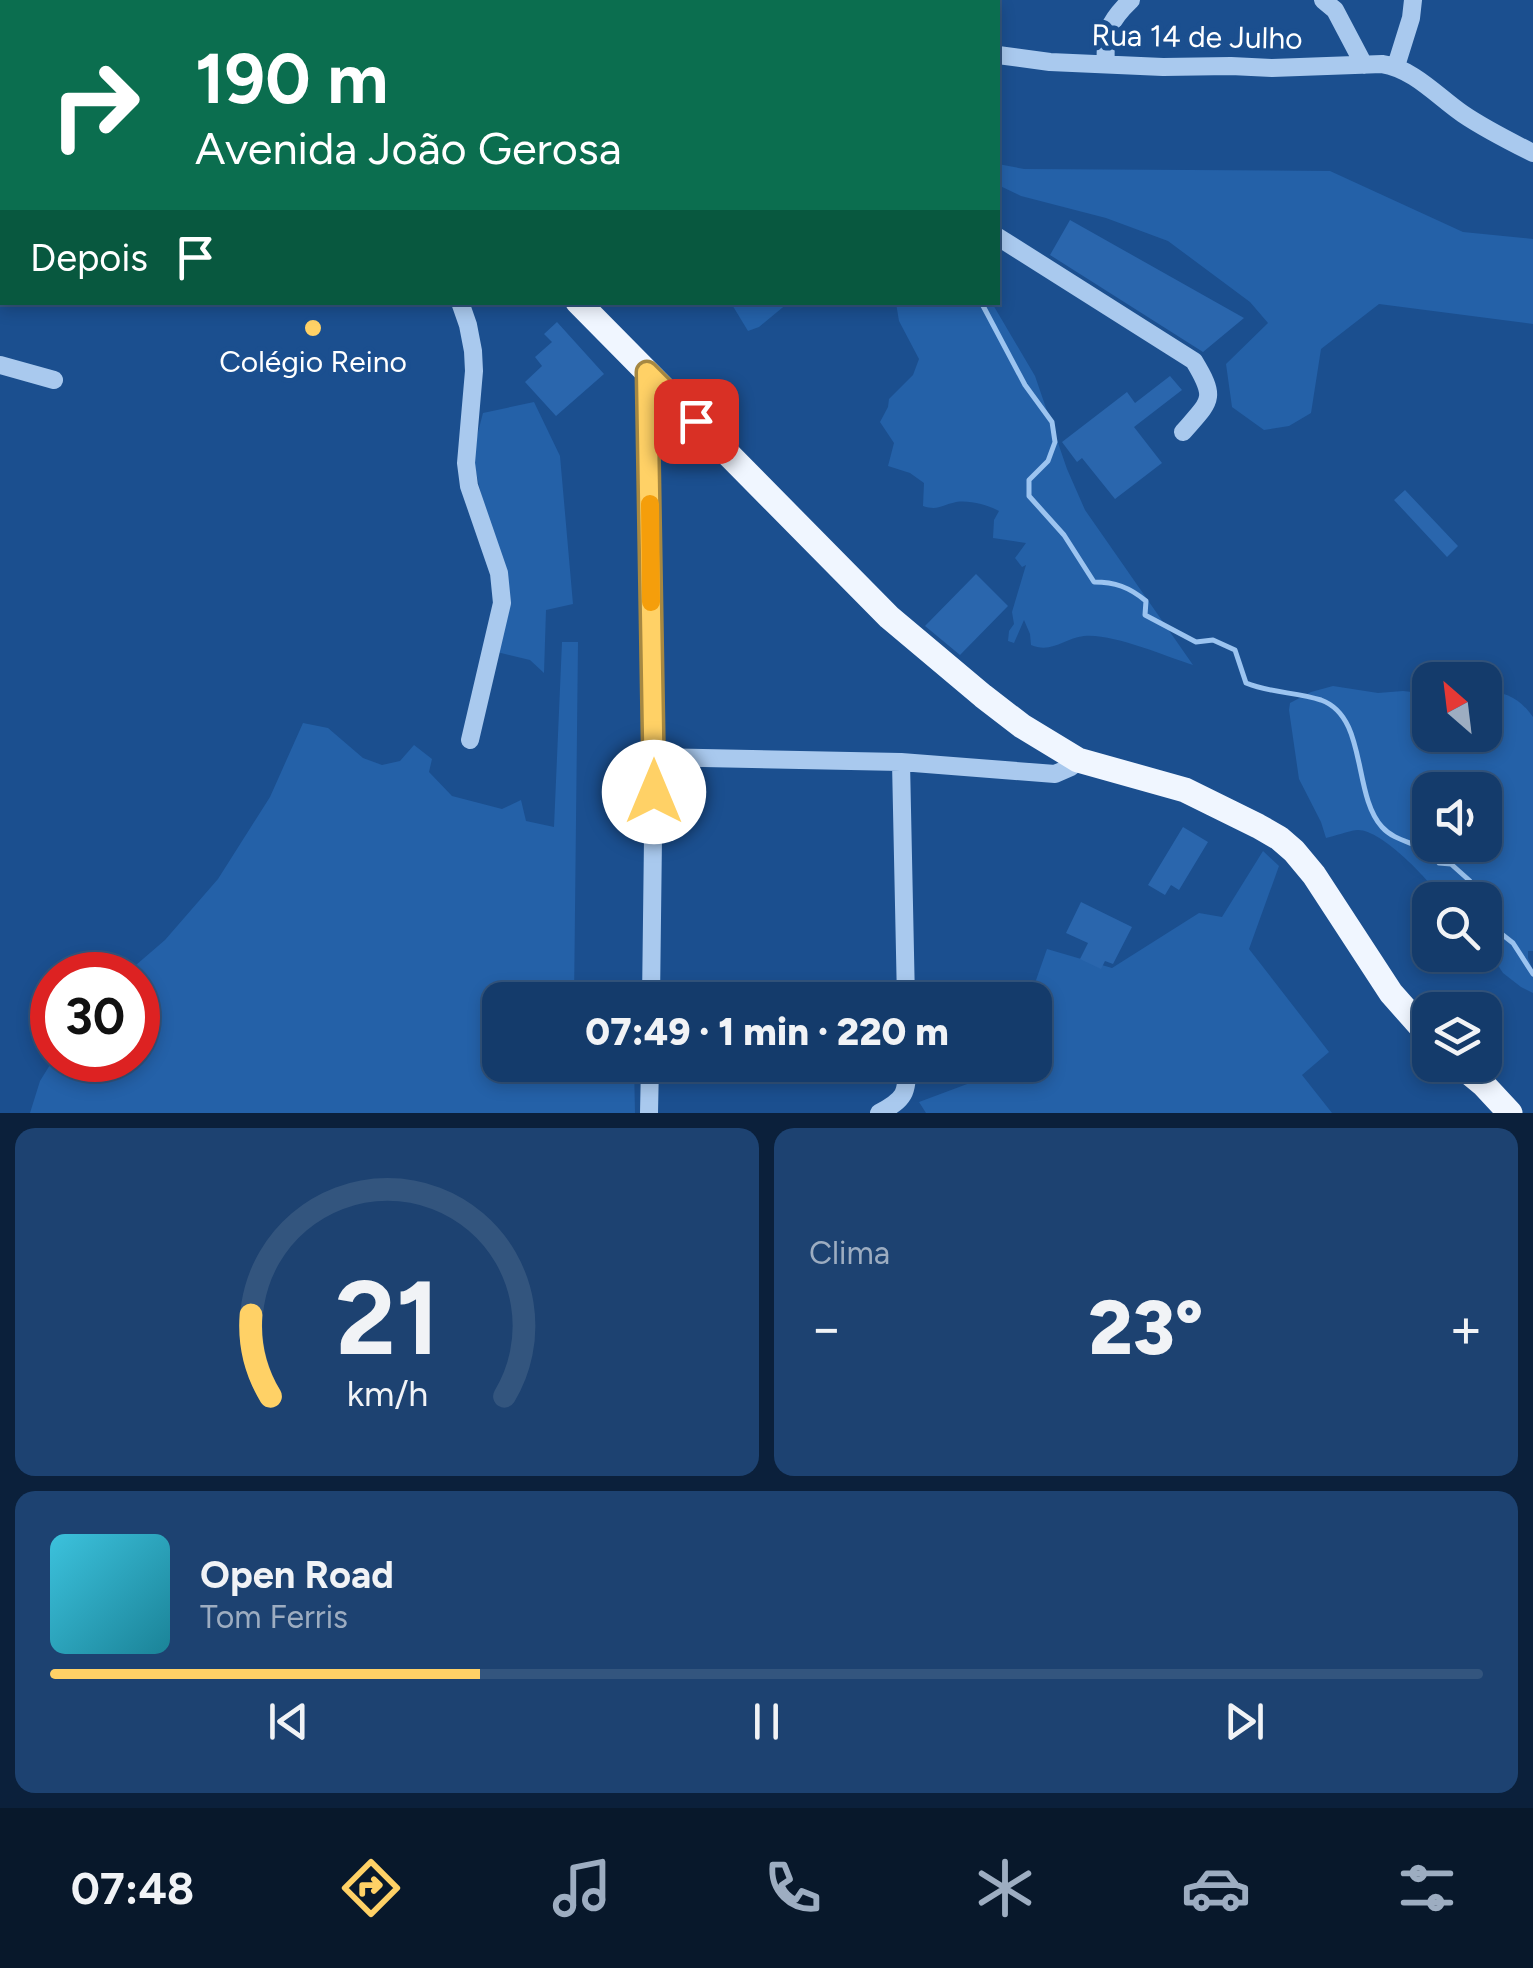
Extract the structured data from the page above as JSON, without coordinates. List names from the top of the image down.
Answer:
{
  "streets": {
    "street": ["Rua 14 de Julho"]
  },
  "places": ["Colégio Reino"],
  "north": "top left",
  "page": {
    "turn": ["190 m", "Avenida João Gerosa"],
    "then": "Depois",
    "limit": "30",
    "trip": "07:49 · 1 min · 220 m",
    "tile": "Clima",
    "heat": ["−", "23°", "+"],
    "song": ["Open Road", "Tom Ferris"],
    "tabs": "07:48",
    "gauge": ["21", "km/h"]
  }
}
